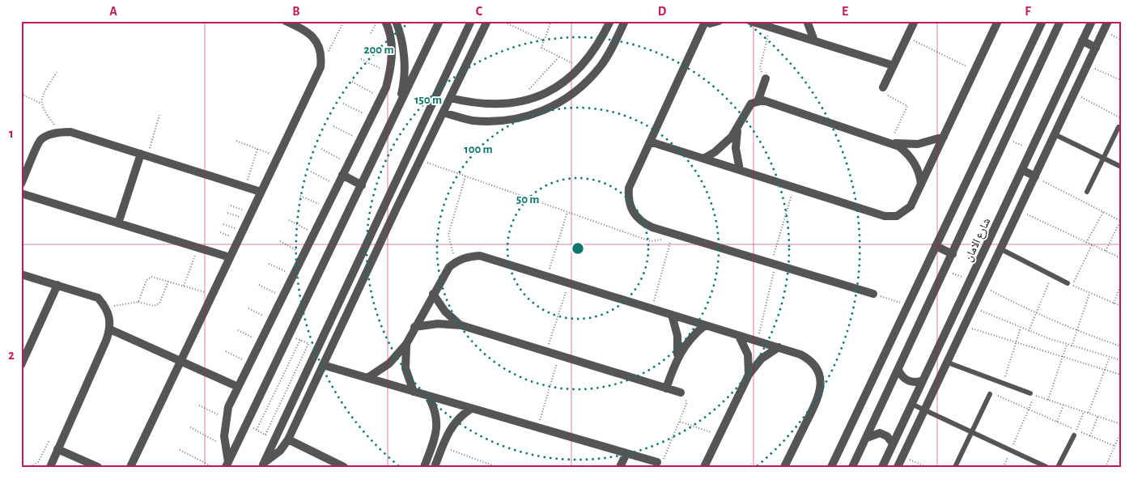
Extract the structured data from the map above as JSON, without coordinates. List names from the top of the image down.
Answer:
{
  "streets": {
    "street": ["شارع الامان"]
  },
  "grid": {
    "columns": [
      "A",
      "B",
      "C",
      "D",
      "E",
      "F"
    ],
    "rows": ["1", "2"]
  },
  "rings": [
    "200 m",
    "150 m",
    "100 m",
    "50 m"
  ]
}
